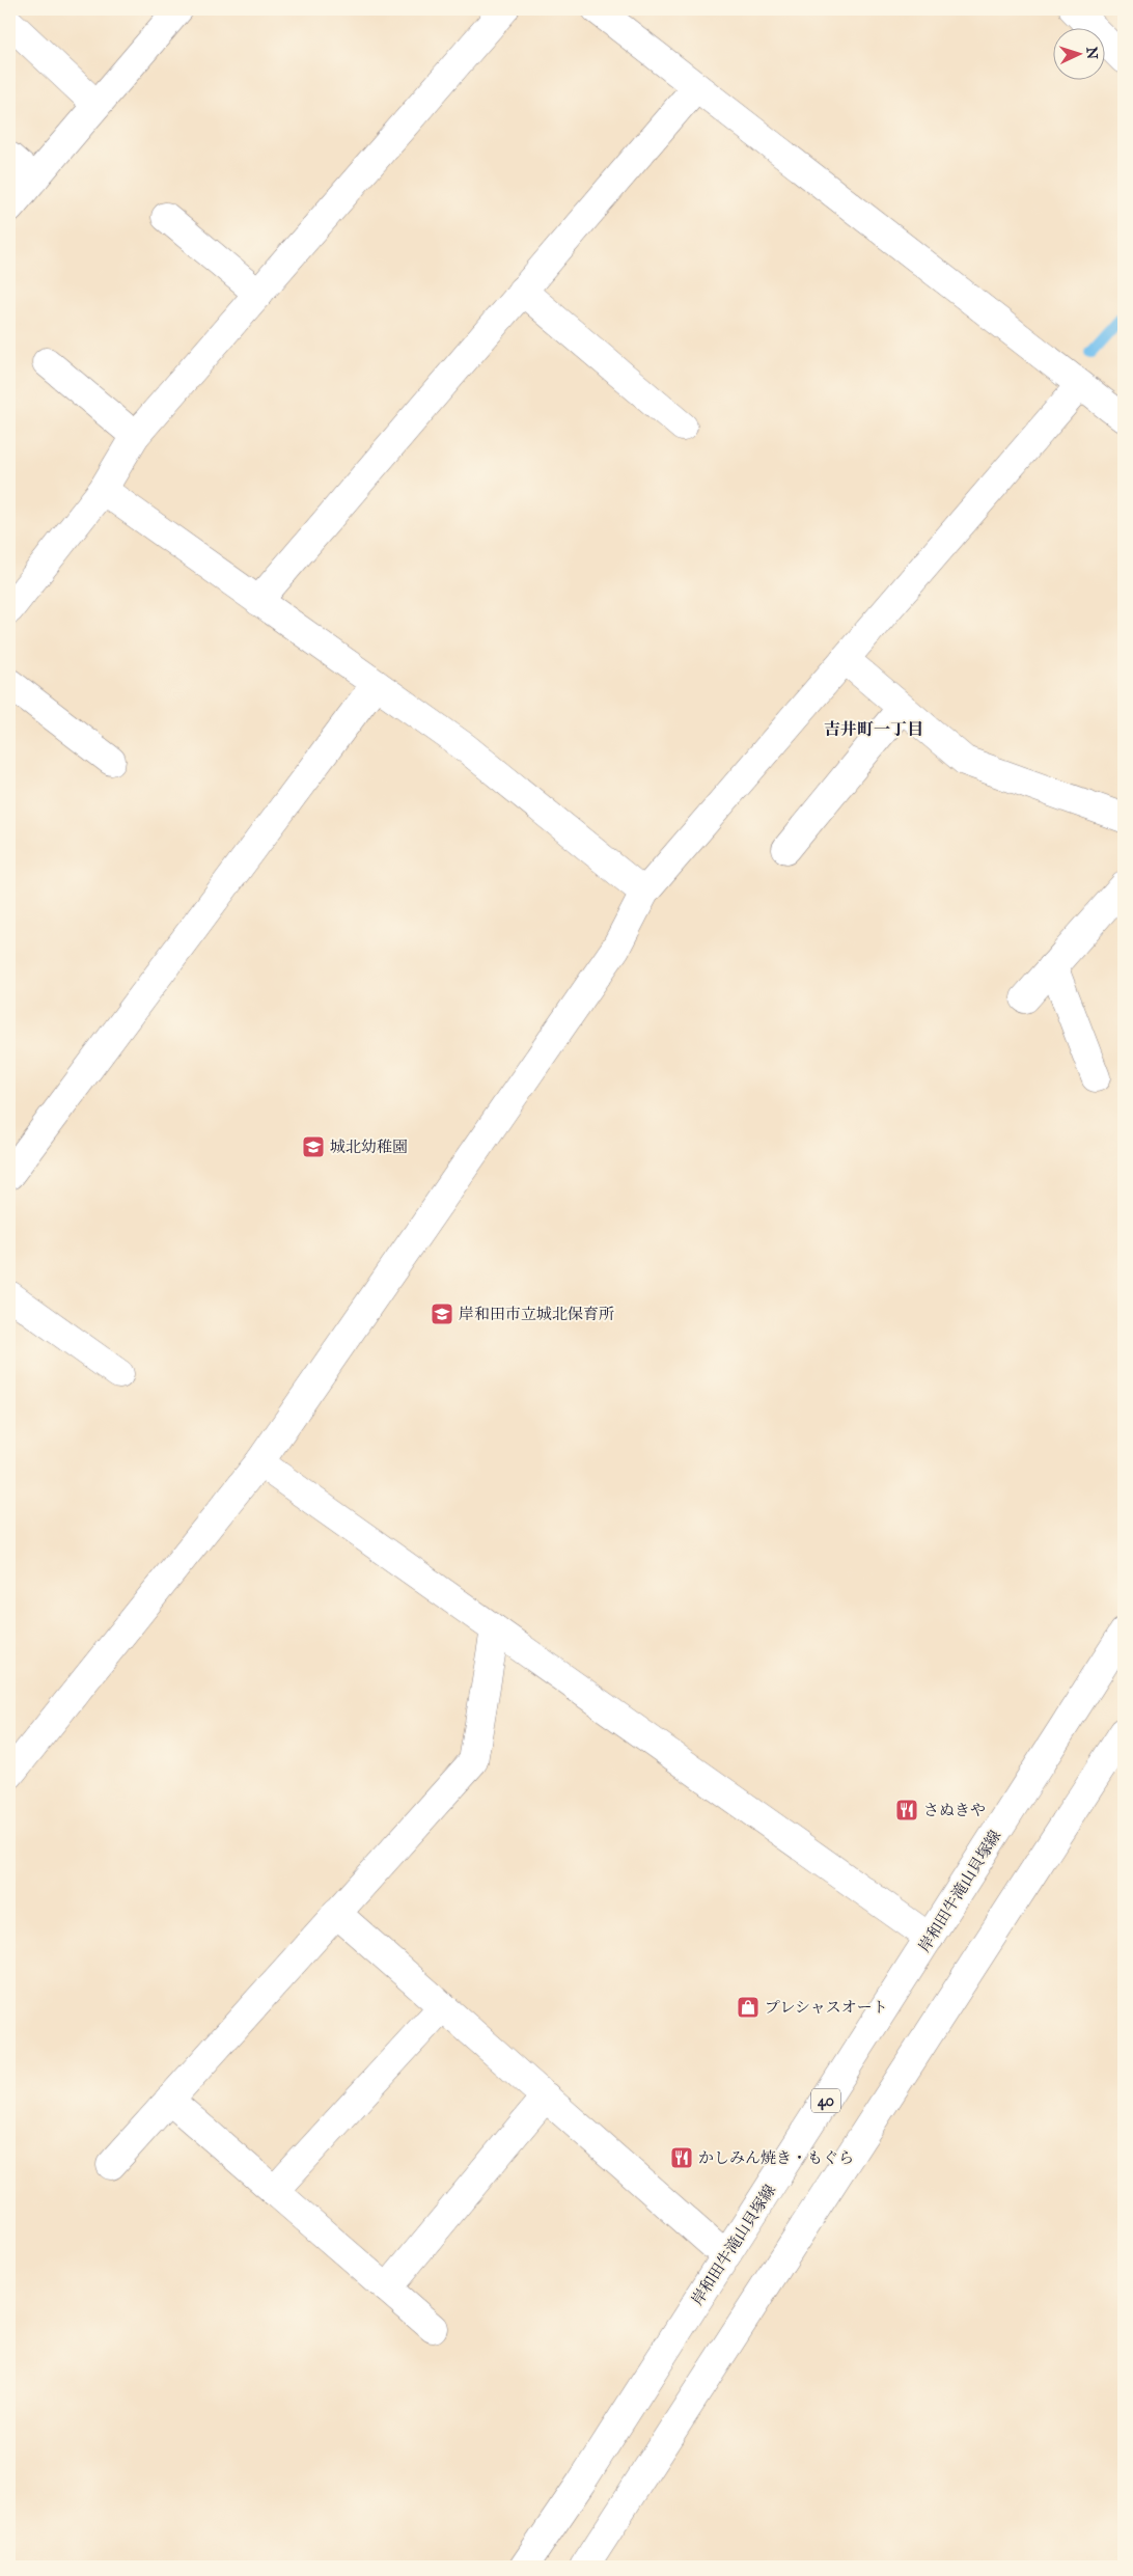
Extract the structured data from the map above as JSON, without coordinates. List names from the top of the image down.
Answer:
{
  "streets": {
    "street": ["岸和田牛滝山貝塚線", "40"]
  },
  "districts": ["吉井町一丁目"],
  "places": {
    "school or university": ["城北幼稚園", "岸和田市立城北保育所"],
    "restaurant": ["さぬきや", "かしみん焼き・もぐら"],
    "shop": ["プレシャスオート"]
  },
  "north": "right"
}
